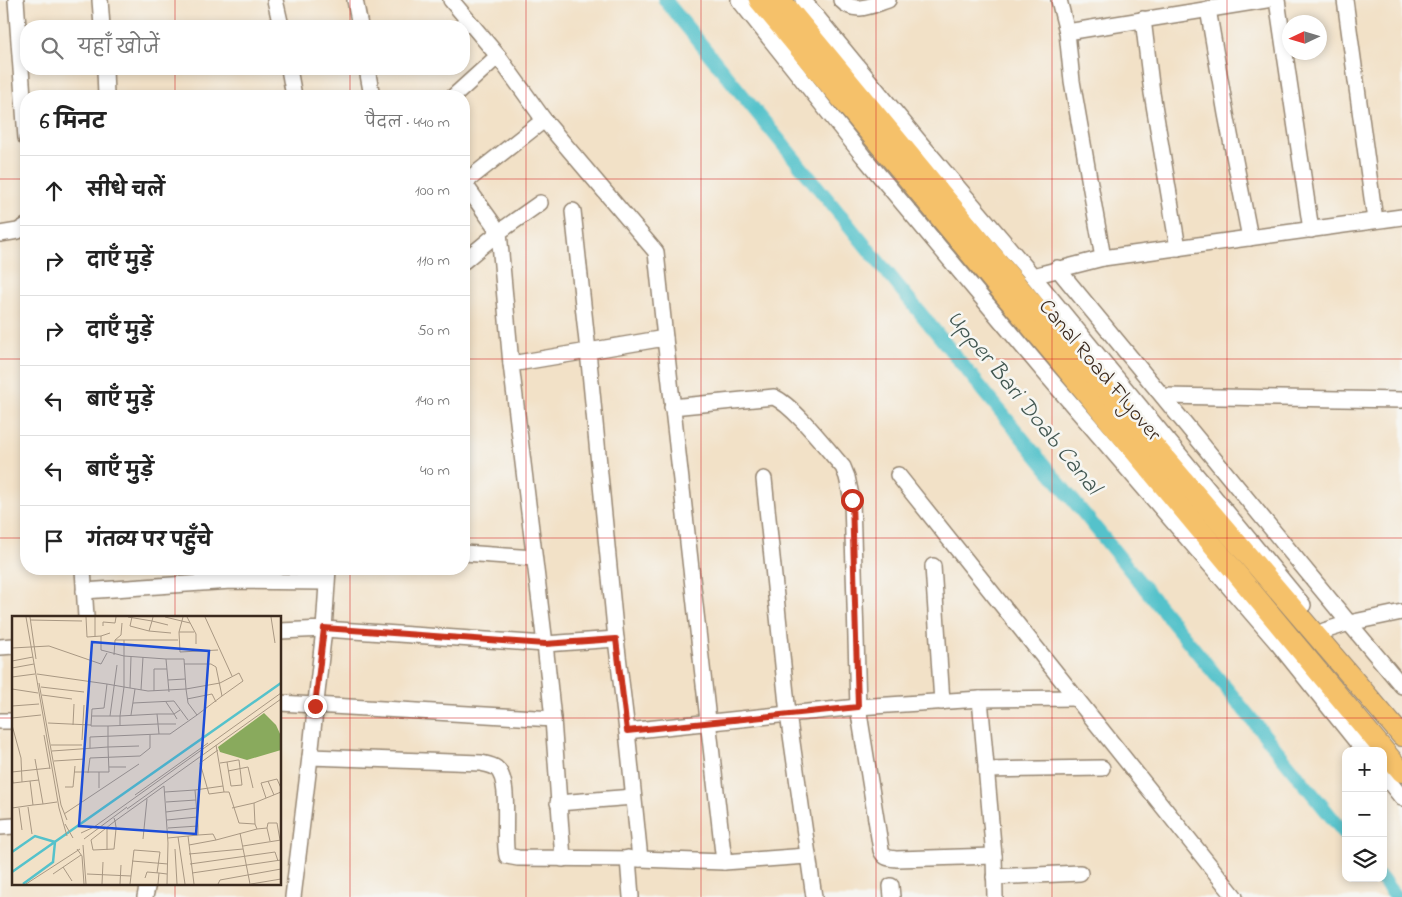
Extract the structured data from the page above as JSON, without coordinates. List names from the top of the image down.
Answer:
{
  "streets": {
    "main road": ["Canal Road Flyover"]
  },
  "water": ["Upper Bari Doab Canal"],
  "north": "left",
  "page": {
    "search": "यहाँ खोजें",
    "heading": ["6 मिनट", "पैदल · 440 m"],
    "list": [
      ["सीधे चलें", "100 m"],
      ["दाएँ मुड़ें", "110 m"],
      ["दाएँ मुड़ें", "50 m"],
      ["बाएँ मुड़ें", "140 m"],
      ["बाएँ मुड़ें", "40 m"],
      "गंतव्य पर पहुँचे"
    ],
    "map_buttons": ["+", "−"]
  }
}
